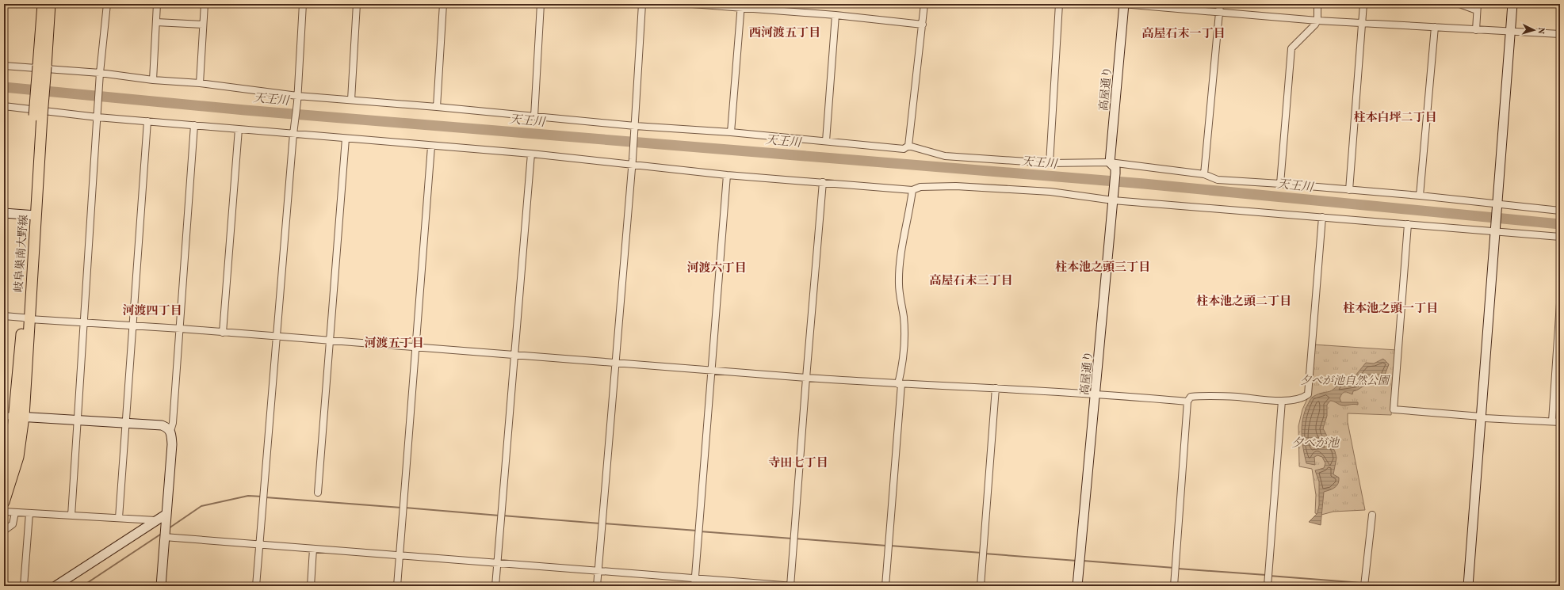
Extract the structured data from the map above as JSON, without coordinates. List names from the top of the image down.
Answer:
{
  "streets": {
    "main road": ["岐阜巣南大野線"],
    "street": ["高屋通り"]
  },
  "districts": [
    "西河渡五丁目",
    "高屋石末一丁目",
    "柱本白坪二丁目",
    "柱本池之頭三丁目",
    "河渡六丁目",
    "高屋石末三丁目",
    "柱本池之頭二丁目",
    "柱本池之頭一丁目",
    "河渡四丁目",
    "河渡五丁目",
    "寺田七丁目"
  ],
  "water": ["天王川", "夕べが池"],
  "parks": ["夕べが池自然公園"],
  "north": "right"
}
